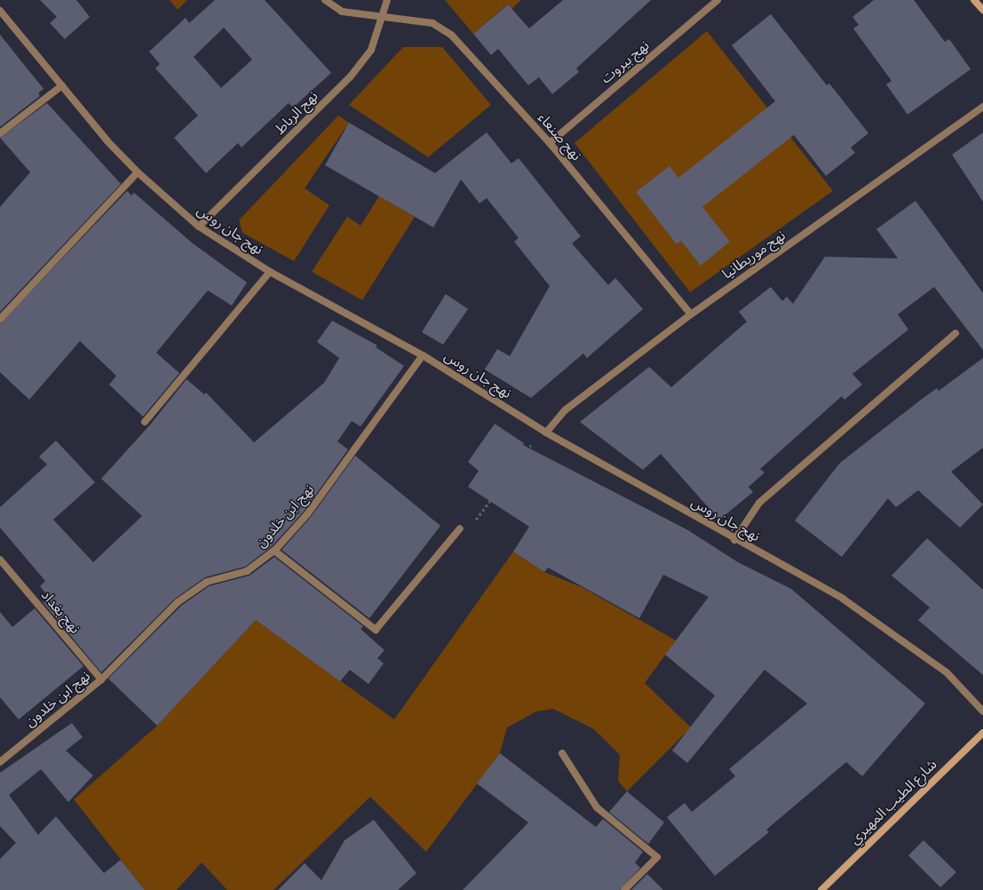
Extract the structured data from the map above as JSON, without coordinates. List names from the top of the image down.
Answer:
{
  "streets": {
    "street": [
      "نهج بيروت",
      "نهج الرباط",
      "نهج صنعاء",
      "نهج جان روس",
      "نهج موريطانيا",
      "نهج ابن خلدون",
      "نهج بغداد",
      "شارع الطيب المهيري"
    ]
  },
  "crossings": [
    ["نهج بيروت", "نهج صنعاء"],
    ["نهج الرباط", "نهج صنعاء"],
    ["نهج الرباط", "نهج جان روس"],
    ["نهج صنعاء", "نهج موريطانيا"],
    ["نهج جان روس", "نهج موريطانيا"],
    ["نهج جان روس", "نهج ابن خلدون"],
    ["نهج ابن خلدون", "نهج بغداد"]
  ]
}
